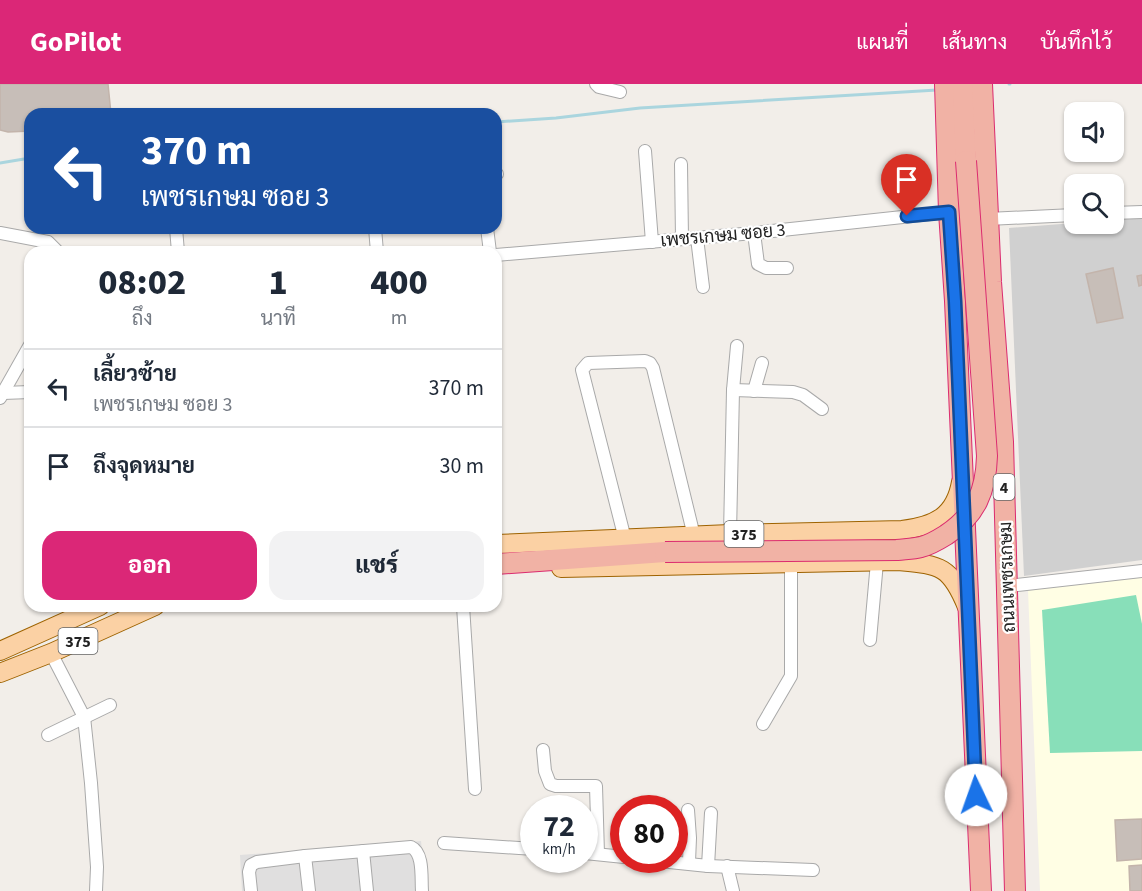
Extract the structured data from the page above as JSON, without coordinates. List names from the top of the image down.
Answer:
{
  "streets": {
    "highway": ["4", "ถนนเพชรเกษม"],
    "main road": ["375"],
    "street": ["เพชรเกษม ซอย 3"]
  },
  "page": {
    "header": "GoPilot",
    "nav": ["แผนที่", "เส้นทาง", "บันทึกไว้"],
    "turn": ["370 m", "เพชรเกษม ซอย 3"],
    "eta": [
      "08:02",
      "ถึง",
      "1",
      "นาที",
      "400",
      "m"
    ],
    "list": [
      {
        "name": "เลี้ยวซ้าย",
        "note": "เพชรเกษม ซอย 3",
        "value": "370 m"
      },
      {
        "name": "ถึงจุดหมาย",
        "value": "30 m"
      }
    ],
    "buttons": ["ออก", "แชร์"],
    "speed": "72 km/h",
    "limit": "80"
  }
}
